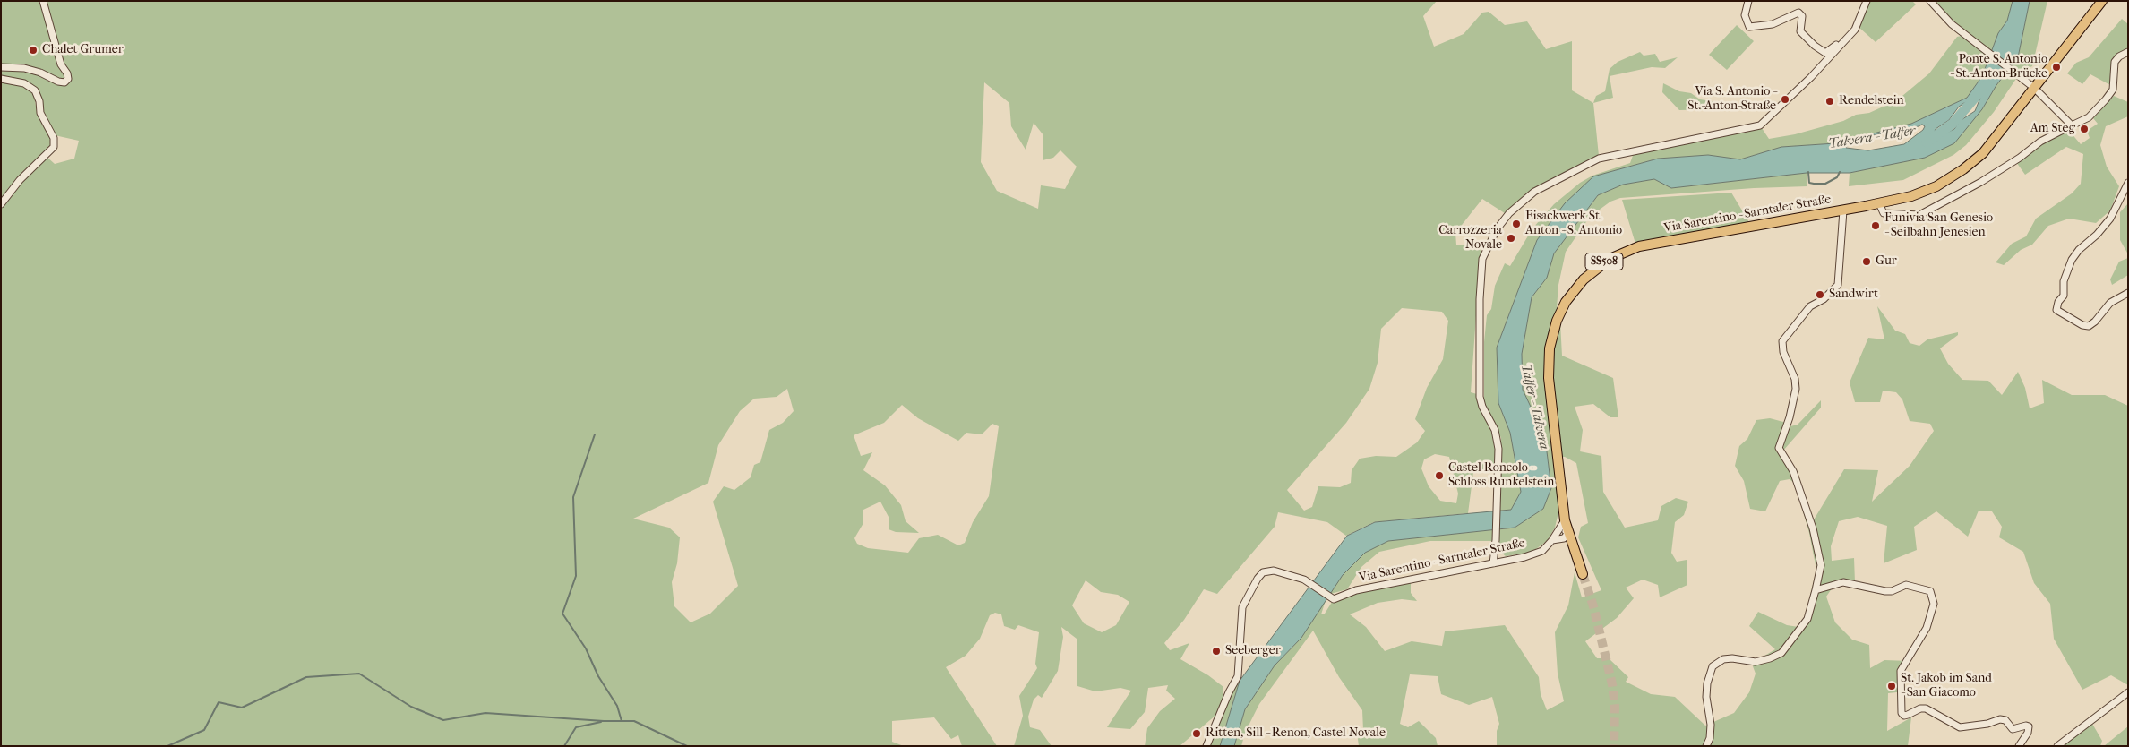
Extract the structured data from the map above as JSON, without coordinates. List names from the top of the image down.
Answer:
{
  "streets": {
    "main road": ["Via Sarentino - Sarntaler Straße", "SS508"]
  },
  "crossings": [
    ["Via Sarentino - Sarntaler Straße", "SS508"]
  ],
  "water": ["Talvera - Talfer", "Talfer - Talvera"],
  "places": [
    "Chalet Grumer",
    "Ponte S. Antonio - St.-Anton-Brücke",
    "Via S. Antonio - St.-Anton-Straße",
    "Rendelstein",
    "Am Steg",
    "Eisackwerk St. Anton - S. Antonio",
    "Funivia San Genesio - Seilbahn Jenesien",
    "Carrozzeria Novale",
    "Gur",
    "Sandwirt",
    "Castel Roncolo - Schloss Runkelstein",
    "Seeberger",
    "St. Jakob im Sand - San Giacomo",
    "Ritten, Sill - Renon, Castel Novale"
  ]
}
